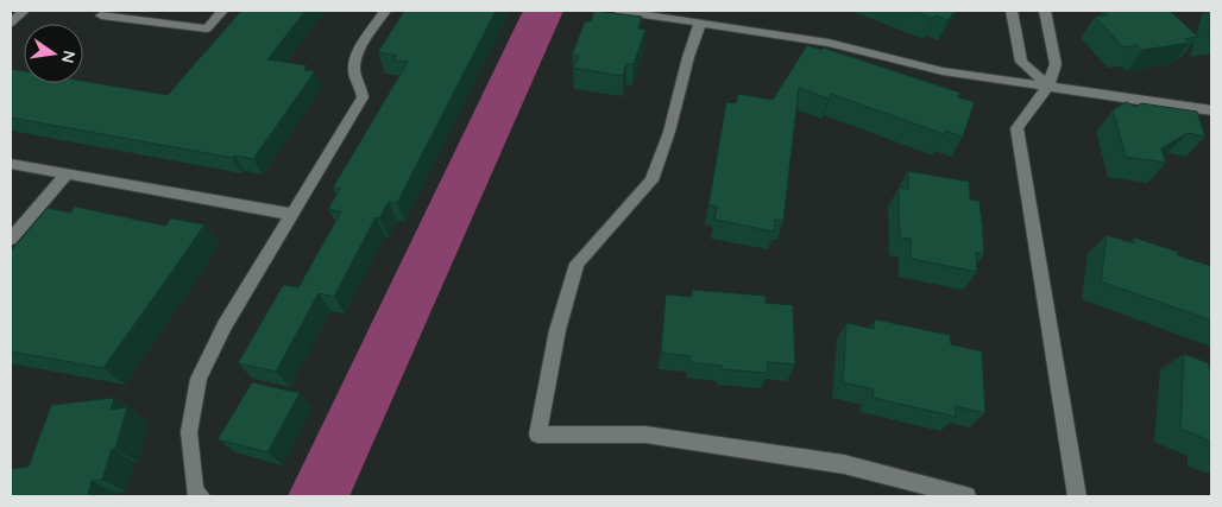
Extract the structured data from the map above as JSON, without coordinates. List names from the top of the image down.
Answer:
{
  "north": "right"
}
